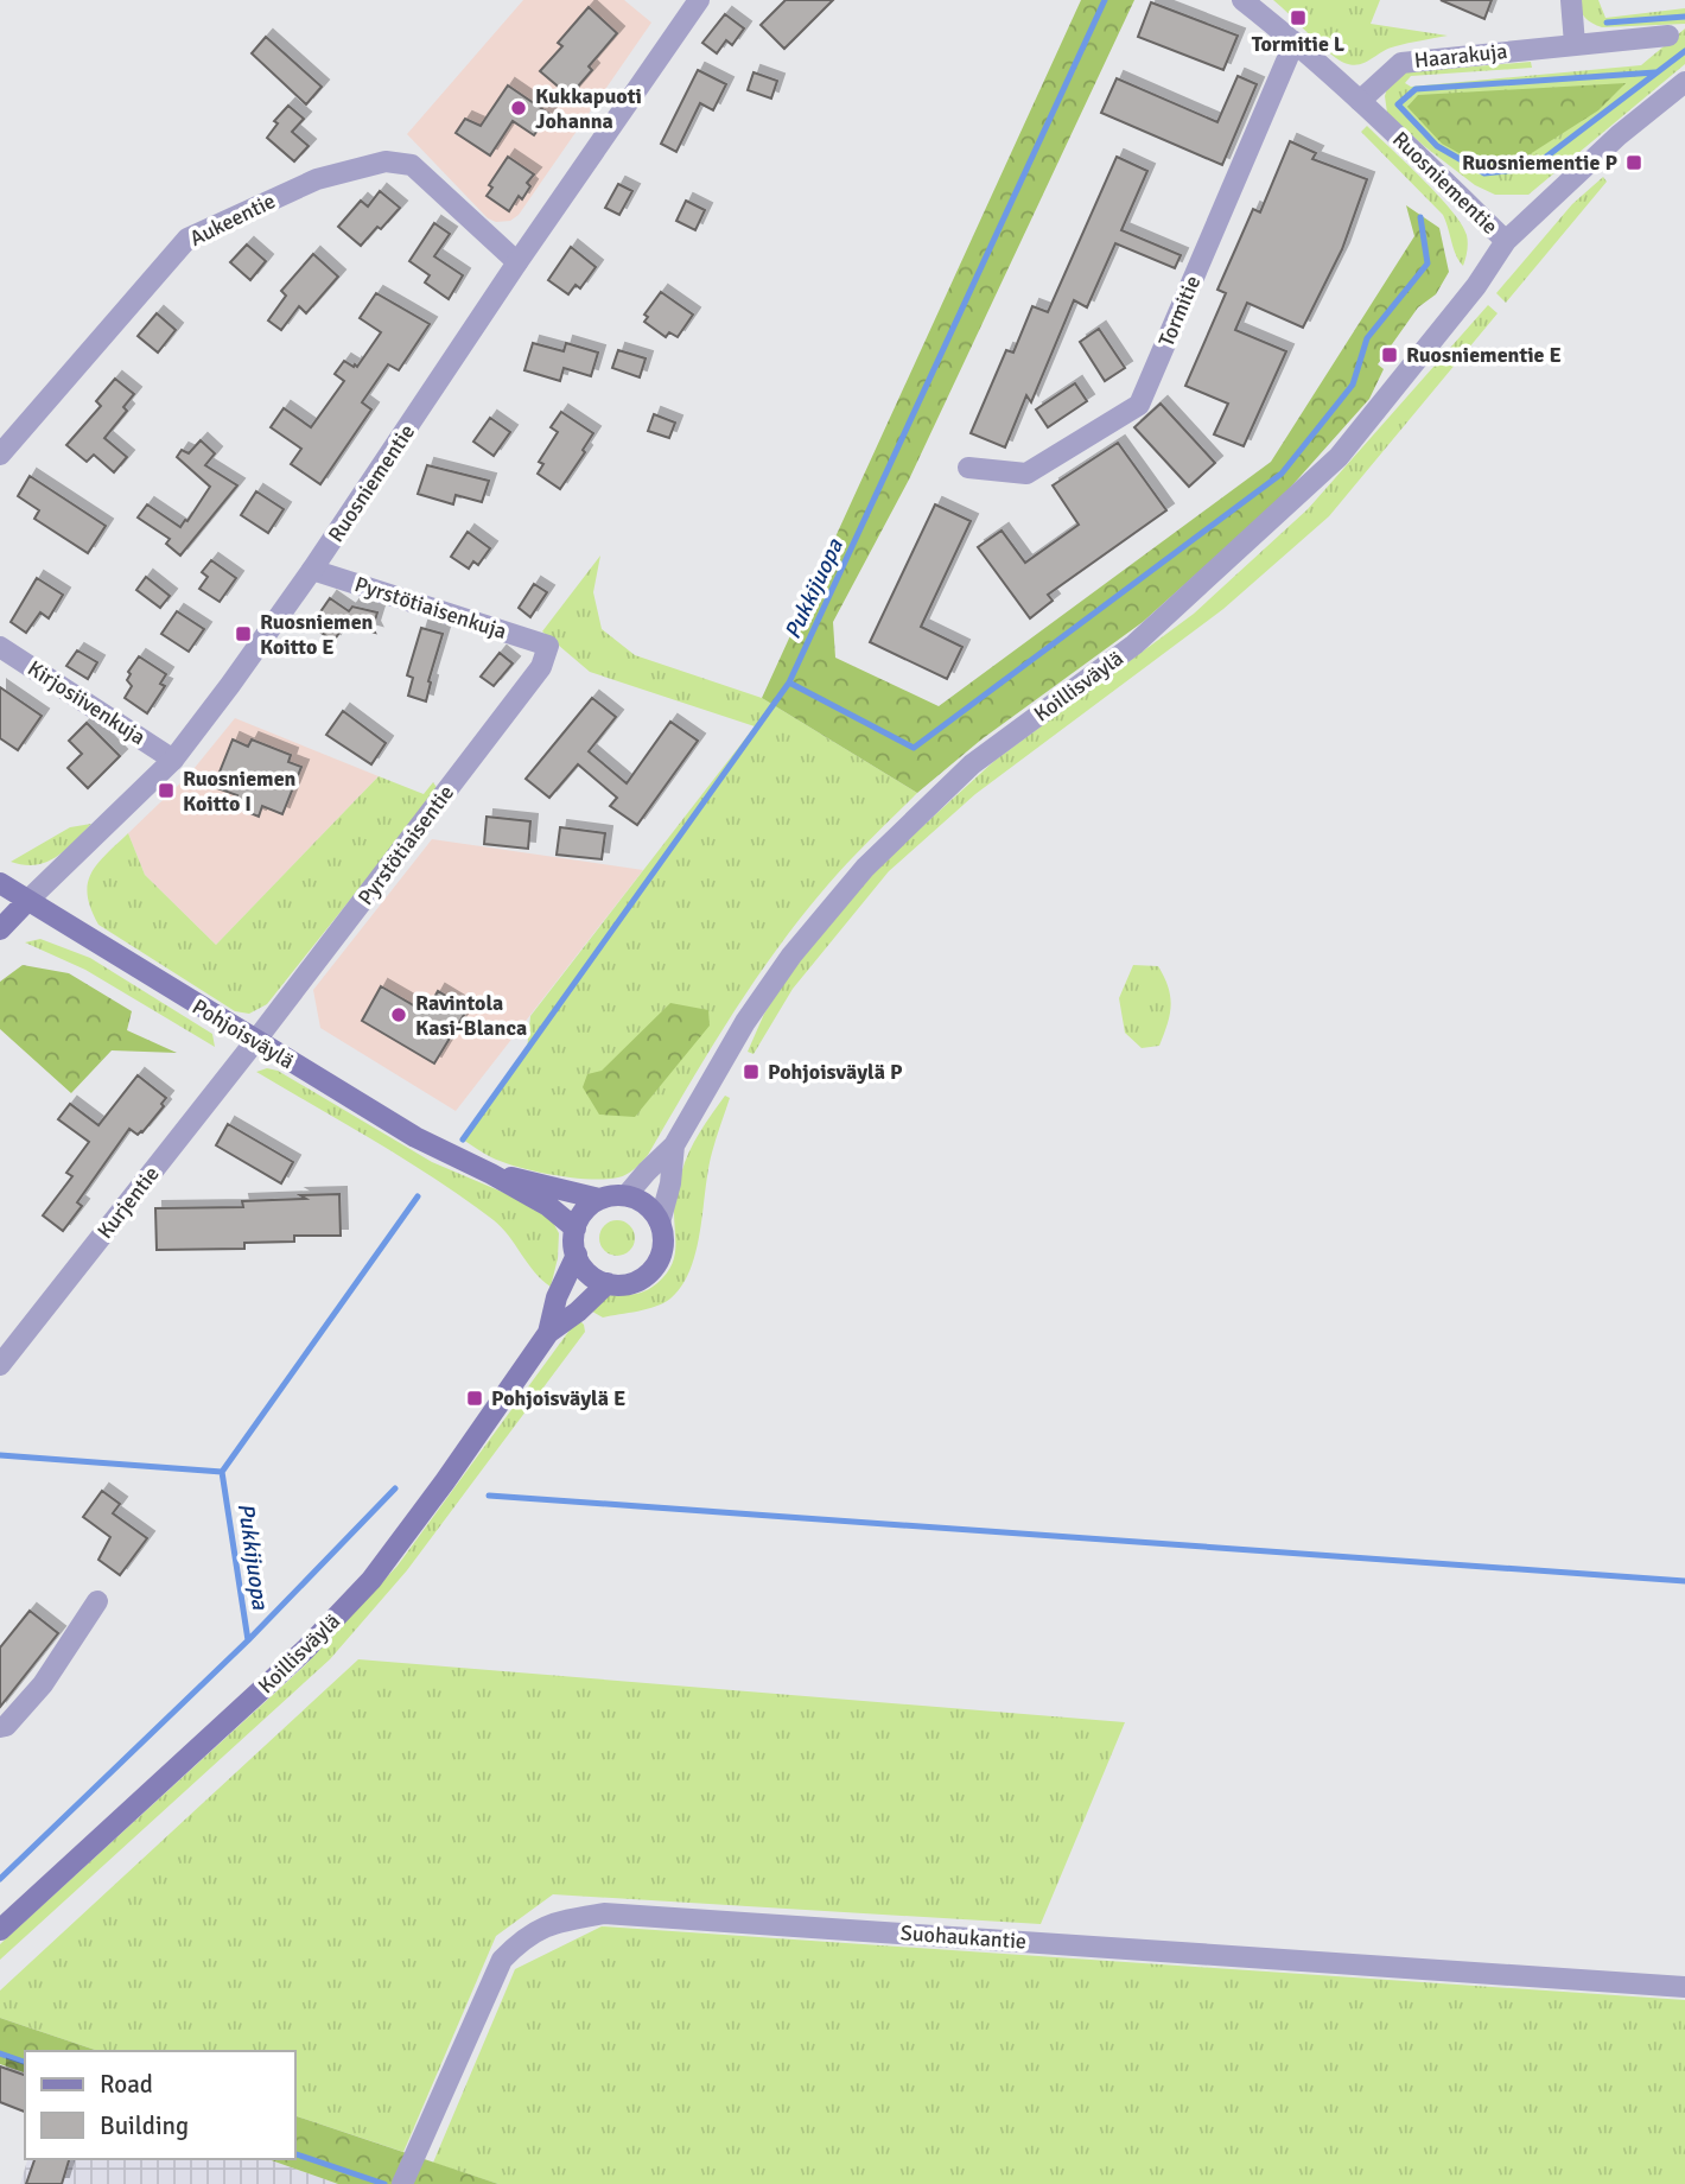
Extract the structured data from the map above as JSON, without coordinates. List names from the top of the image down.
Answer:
{
  "streets": {
    "main road": ["Ruosniementie", "Koillisväylä", "Pohjoisväylä"],
    "street": [
      "Haarakuja",
      "Aukeentie",
      "Tormitie",
      "Pyrstötiaisenkuja",
      "Kirjosiivenkuja",
      "Pyrstötiaisentie",
      "Kurjentie",
      "Suohaukantie"
    ]
  },
  "crossings": [
    ["Haarakuja", "Ruosniementie"],
    ["Ruosniementie", "Aukeentie"],
    ["Ruosniementie", "Tormitie"],
    ["Ruosniementie", "Pyrstötiaisenkuja"],
    ["Ruosniementie", "Koillisväylä"],
    ["Ruosniementie", "Kirjosiivenkuja"],
    ["Ruosniementie", "Pohjoisväylä"],
    ["Pyrstötiaisenkuja", "Pyrstötiaisentie"],
    ["Koillisväylä", "Pohjoisväylä"],
    ["Pyrstötiaisentie", "Pohjoisväylä"],
    ["Pyrstötiaisentie", "Kurjentie"],
    ["Pohjoisväylä", "Kurjentie"]
  ],
  "water": ["Pukkijuopa"],
  "places": {
    "transit": [
      "Tormitie L",
      "Ruosniementie P",
      "Ruosniementie E",
      "Ruosniemen Koitto E",
      "Ruosniemen Koitto I",
      "Pohjoisväylä P",
      "Pohjoisväylä E"
    ],
    "other": ["Kukkapuoti Johanna", "Ravintola Kasi-Blanca"]
  },
  "legend": ["Road", "Building"]
}
